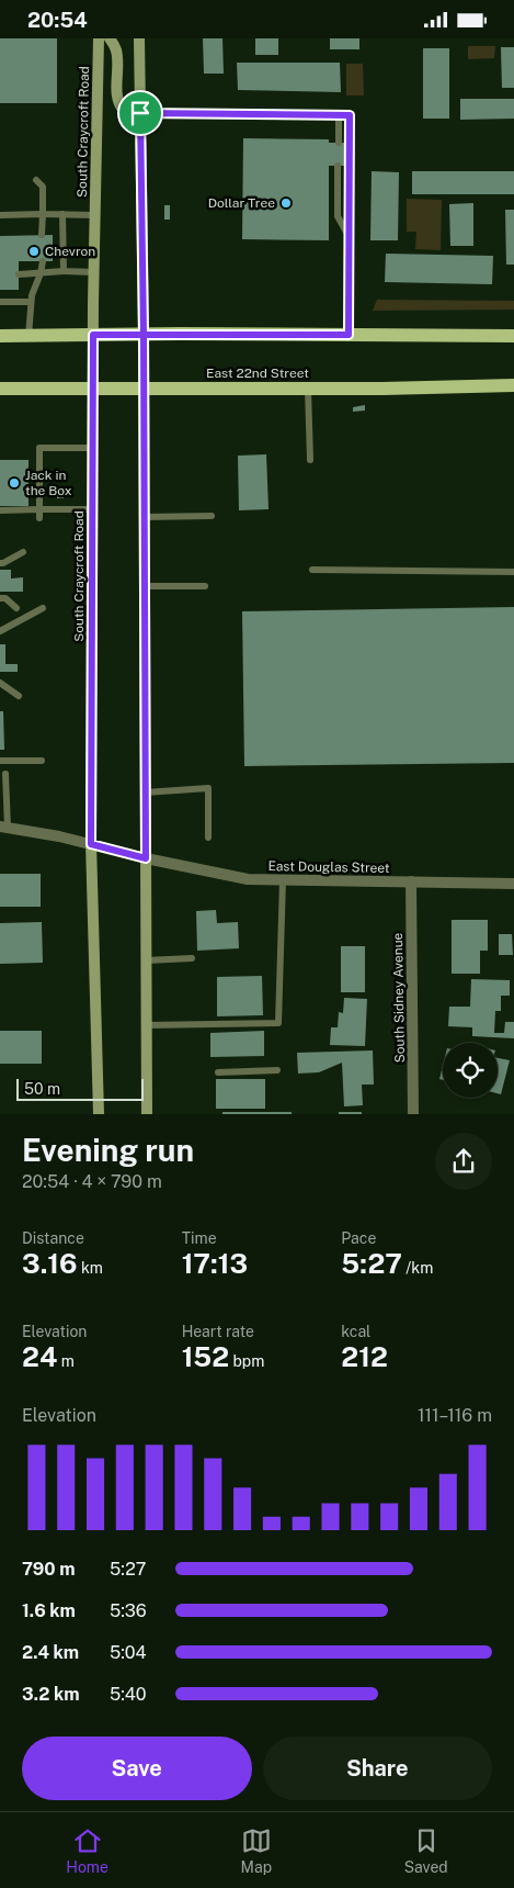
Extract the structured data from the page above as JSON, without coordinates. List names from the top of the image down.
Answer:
{
  "streets": {
    "main road": ["South Craycroft Road", "East 22nd Street"],
    "street": ["East Douglas Street", "South Sidney Avenue"]
  },
  "crossings": [
    ["South Craycroft Road", "East 22nd Street"],
    ["South Craycroft Road", "East Douglas Street"],
    ["East Douglas Street", "South Sidney Avenue"]
  ],
  "places": ["Dollar Tree", "Chevron", "Jack in the Box"],
  "scale_bar": "50 m",
  "page": {
    "status": "20:54",
    "scale": "50 m",
    "heading": ["Evening run", "20:54 · 4 × 790 m"],
    "stats": [
      ["Distance", "3.16 km"],
      ["Time", "17:13"],
      ["Pace", "5:27 /km"],
      ["Elevation", "24 m"],
      ["Heart rate", "152 bpm"],
      ["kcal", "212"]
    ],
    "chart": ["Elevation", "111–116 m"],
    "list": [
      {
        "name": "790 m",
        "note": "5:27"
      },
      {
        "name": "1.6 km",
        "note": "5:36"
      },
      {
        "name": "2.4 km",
        "note": "5:04"
      },
      {
        "name": "3.2 km",
        "note": "5:40"
      }
    ],
    "buttons": ["Save", "Share"],
    "tabs": ["Home", "Map", "Saved"]
  }
}
